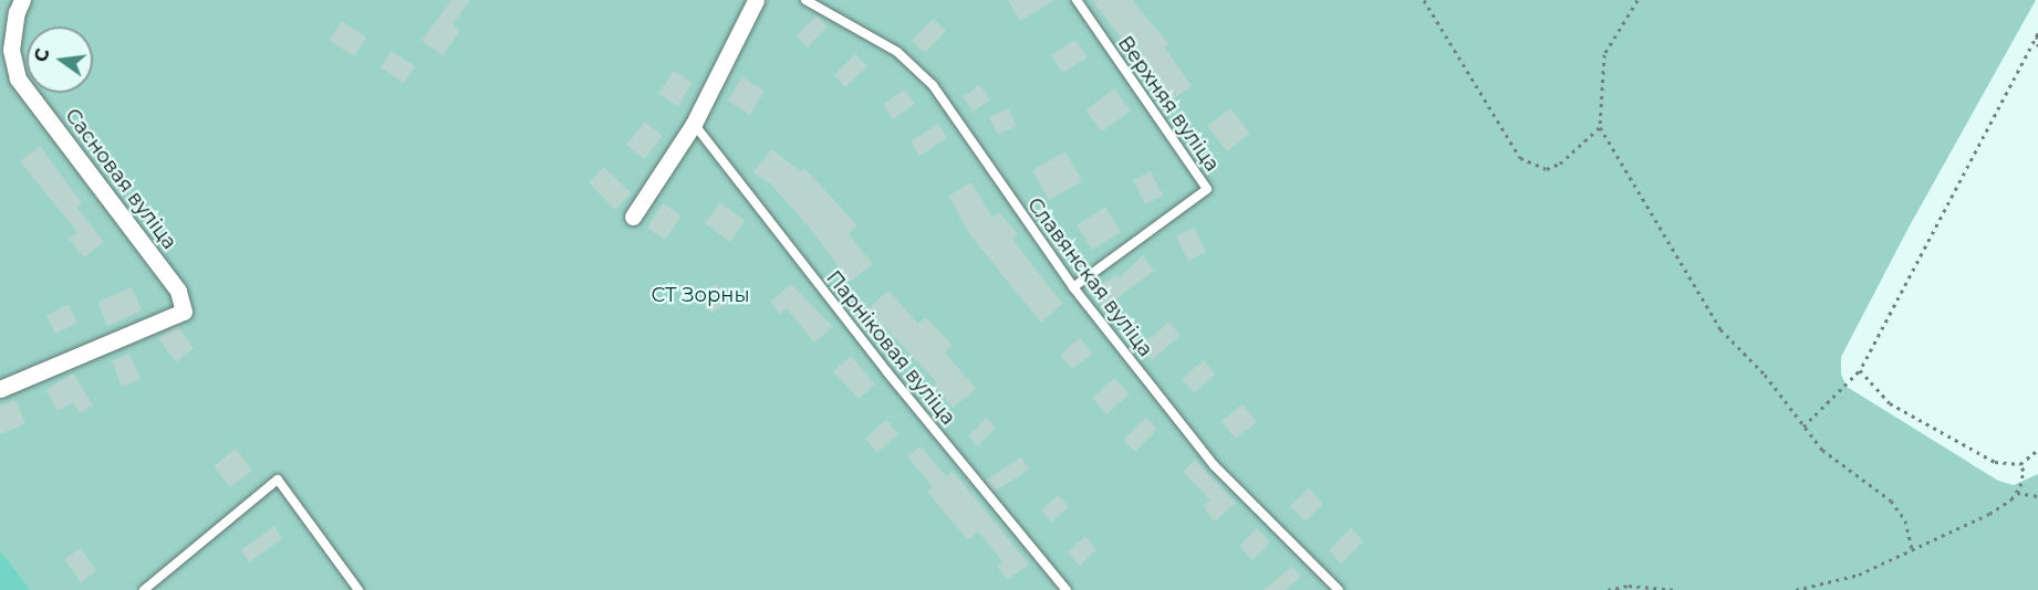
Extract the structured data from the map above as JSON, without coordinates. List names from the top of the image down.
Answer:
{
  "streets": {
    "street": ["Сасновая вуліца"],
    "lane": ["Верхняя вуліца", "Славянская вуліца", "Парніковая вуліца"]
  },
  "crossings": [
    ["Верхняя вуліца", "Славянская вуліца"]
  ],
  "parks": ["СТ Зорны"],
  "north": "left"
}
